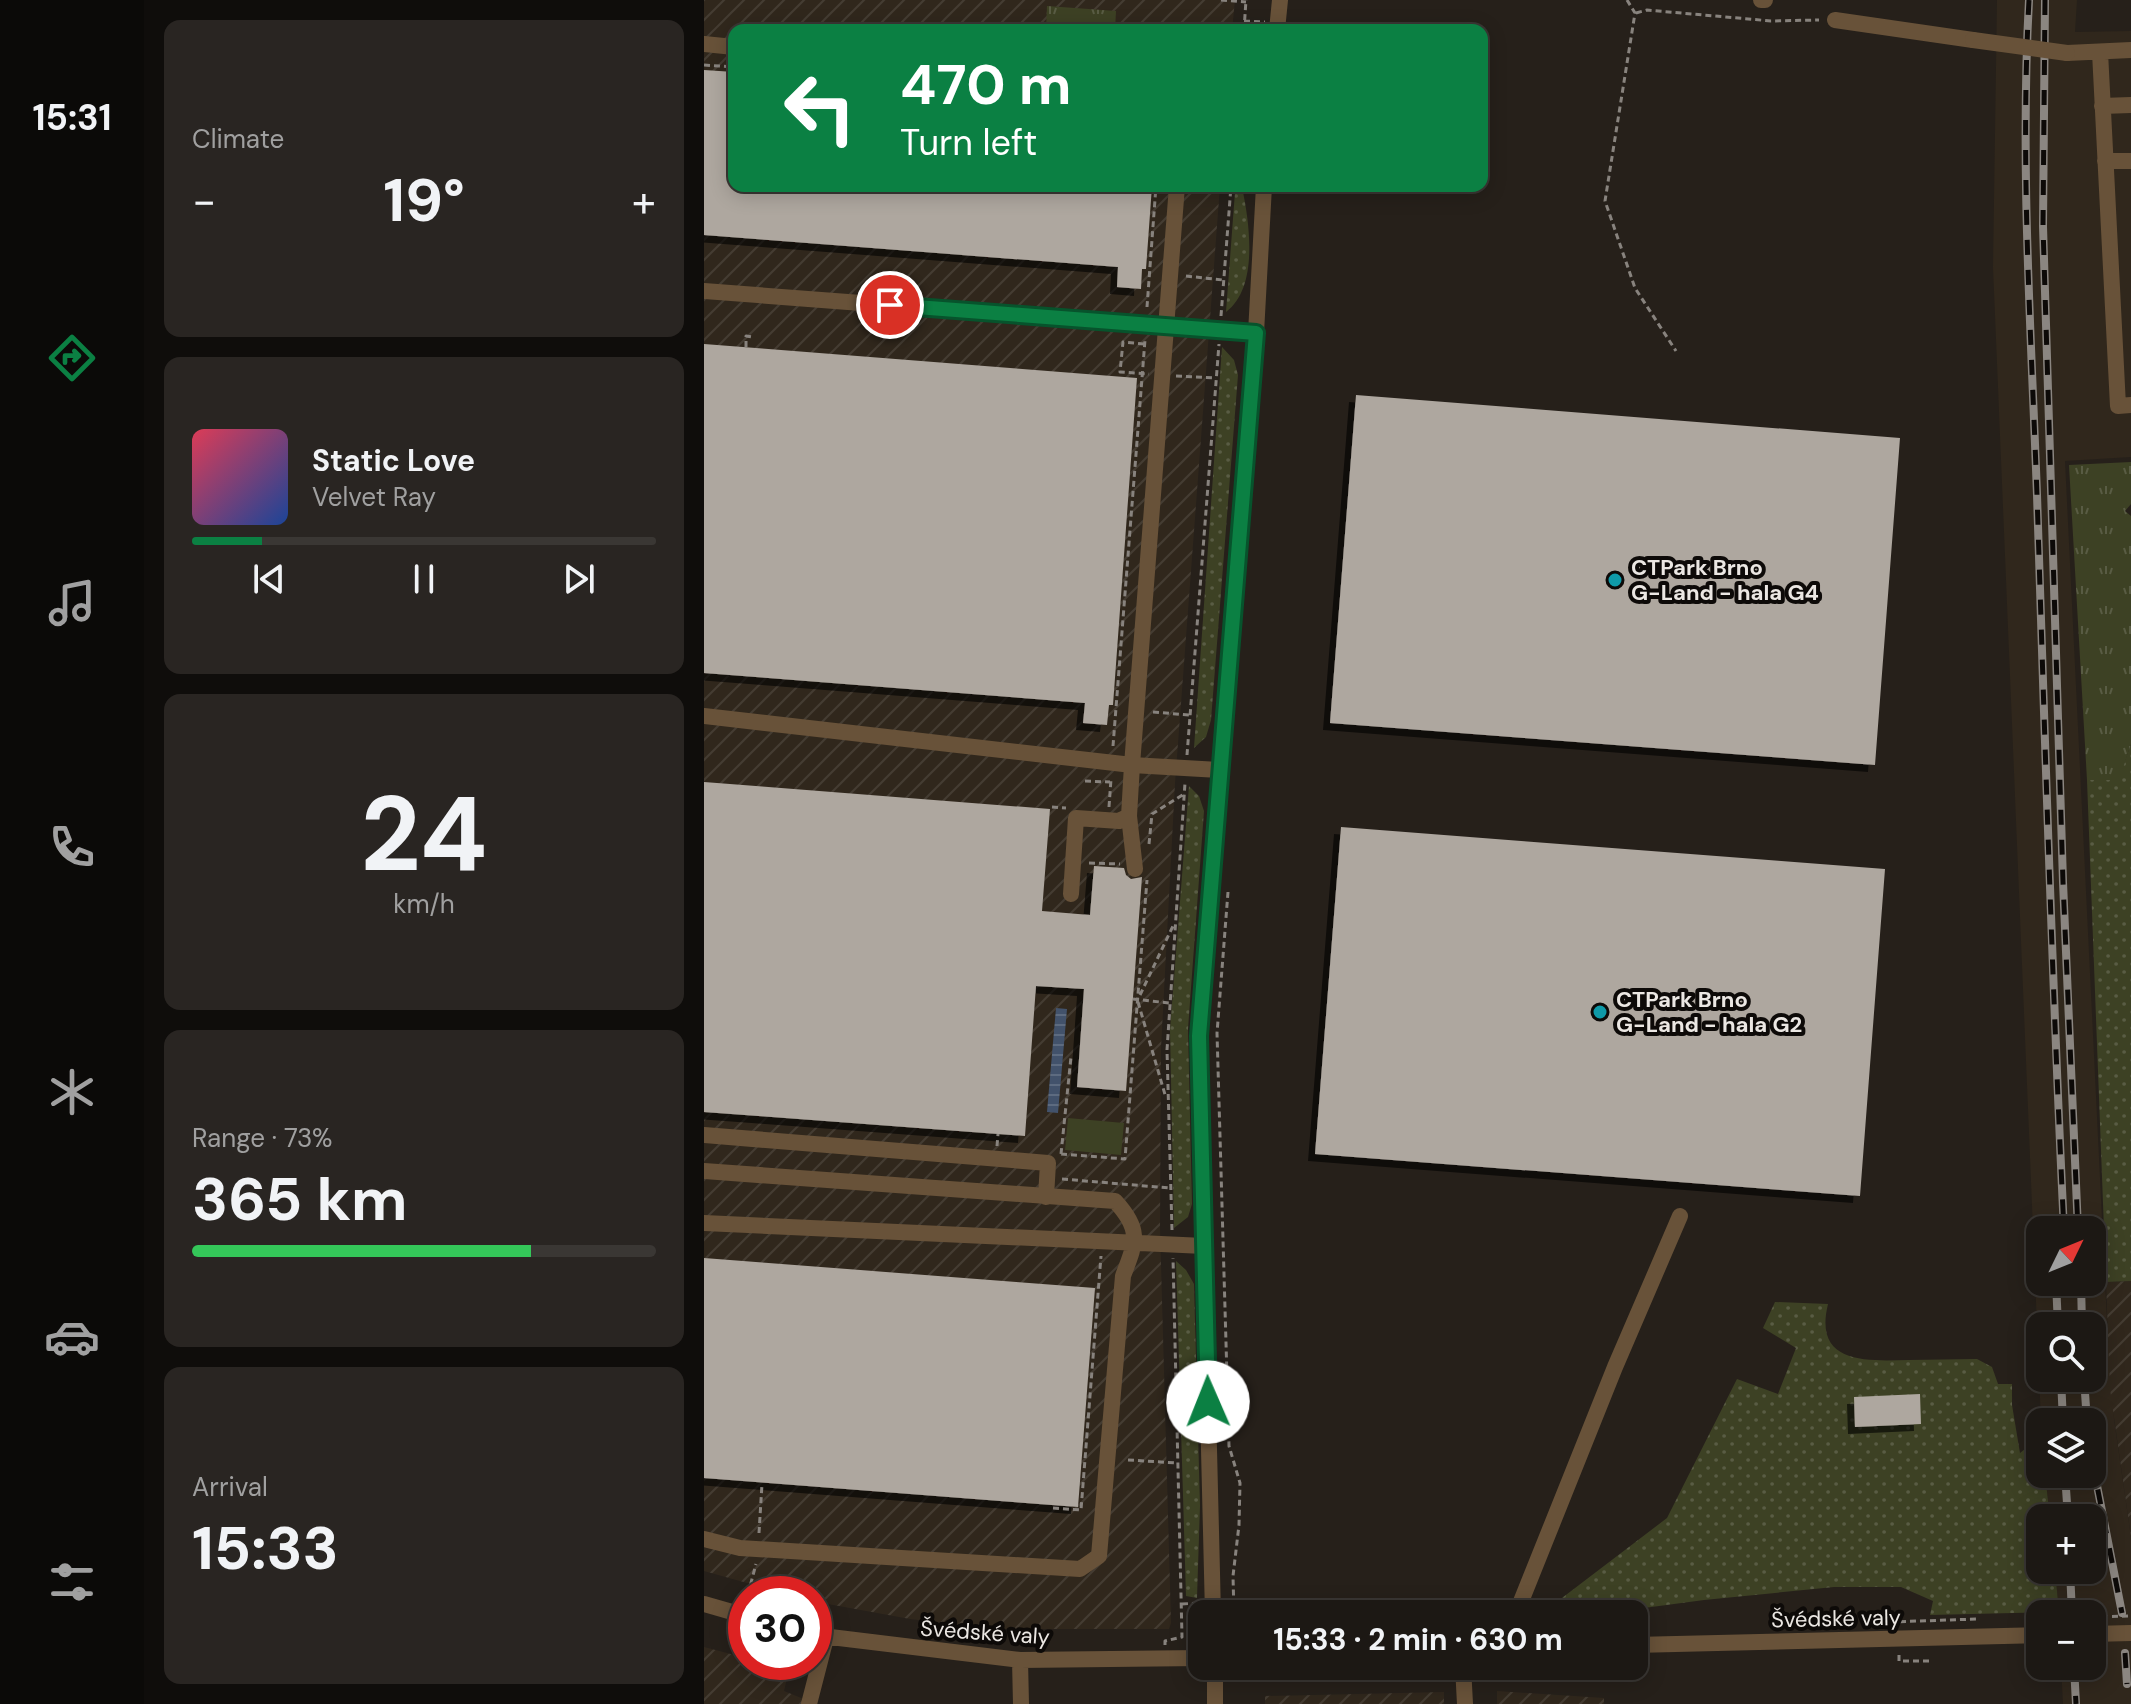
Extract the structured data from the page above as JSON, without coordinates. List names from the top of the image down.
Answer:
{
  "streets": {
    "street": ["Švédské valy"]
  },
  "places": ["CTPark Brno G-Land - hala G4", "CTPark Brno G-Land - hala G2"],
  "north": "top right",
  "page": {
    "tabs": "15:31",
    "tile": [
      "Climate",
      ["24", "km/h"],
      ["Range · 73%", "365 km"],
      ["Arrival", "15:33"]
    ],
    "turn": ["470 m", "Turn left"],
    "heat": ["−", "19°", "+"],
    "song": ["Static Love", "Velvet Ray"],
    "map_buttons": ["+", "−"],
    "limit": "30",
    "trip": "15:33 · 2 min · 630 m"
  }
}
